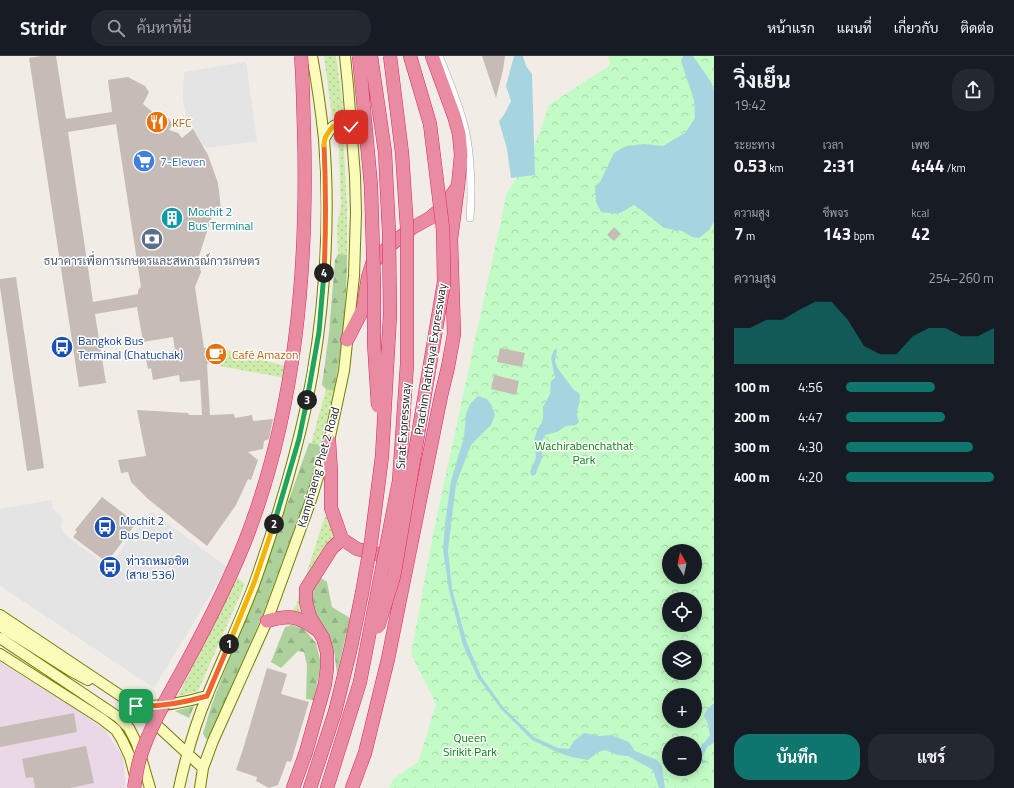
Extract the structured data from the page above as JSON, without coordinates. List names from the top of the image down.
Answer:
{
  "streets": {
    "highway": ["Prachim Ratthaya Expressway", "Sirat Expressway"],
    "main road": ["Kamphaeng Phet 2 Road"]
  },
  "crossings": [
    ["Prachim Ratthaya Expressway", "Sirat Expressway"]
  ],
  "parks": ["Wachirabenchathat Park", "Queen Sirikit Park"],
  "places": {
    "restaurant": ["KFC"],
    "supermarket": ["7-Eleven"],
    "building": ["Mochit 2 Bus Terminal"],
    "bank": ["ธนาคารเพื่อการเกษตรและสหกรณ์การเกษตร"],
    "bus stop": ["Bangkok Bus Terminal (Chatuchak)", "Mochit 2 Bus Depot", "ท่ารถหมอชิต (สาย 536)"],
    "cafe": ["Café Amazon"]
  },
  "north": "top",
  "page": {
    "header": "Stridr",
    "search": "ค้นหาที่นี่",
    "nav": [
      "หน้าแรก",
      "แผนที่",
      "เกี่ยวกับ",
      "ติดต่อ"
    ],
    "heading": ["วิ่งเย็น", "19:42"],
    "stats": [
      ["ระยะทาง", "0.53 km"],
      ["เวลา", "2:31"],
      ["เพซ", "4:44 /km"],
      ["ความสูง", "7 m"],
      ["ชีพจร", "143 bpm"],
      ["kcal", "42"]
    ],
    "chart": ["ความสูง", "254–260 m"],
    "pins": [
      "4",
      "3",
      "2",
      "1"
    ],
    "list": [
      {
        "name": "100 m",
        "note": "4:56"
      },
      {
        "name": "200 m",
        "note": "4:47"
      },
      {
        "name": "300 m",
        "note": "4:30"
      },
      {
        "name": "400 m",
        "note": "4:20"
      }
    ],
    "map_buttons": ["+", "−"],
    "buttons": ["บันทึก", "แชร์"]
  }
}
